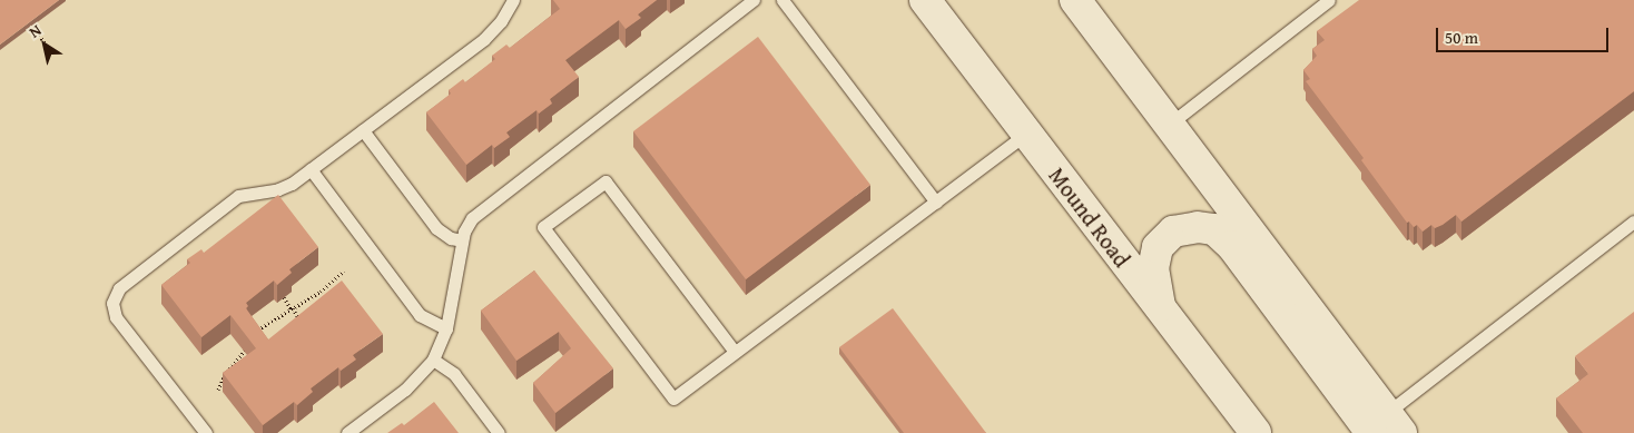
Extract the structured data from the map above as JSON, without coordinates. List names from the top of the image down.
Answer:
{
  "streets": {
    "main road": ["Mound Road"]
  },
  "scale_bar": "50 m",
  "north": "top left"
}
